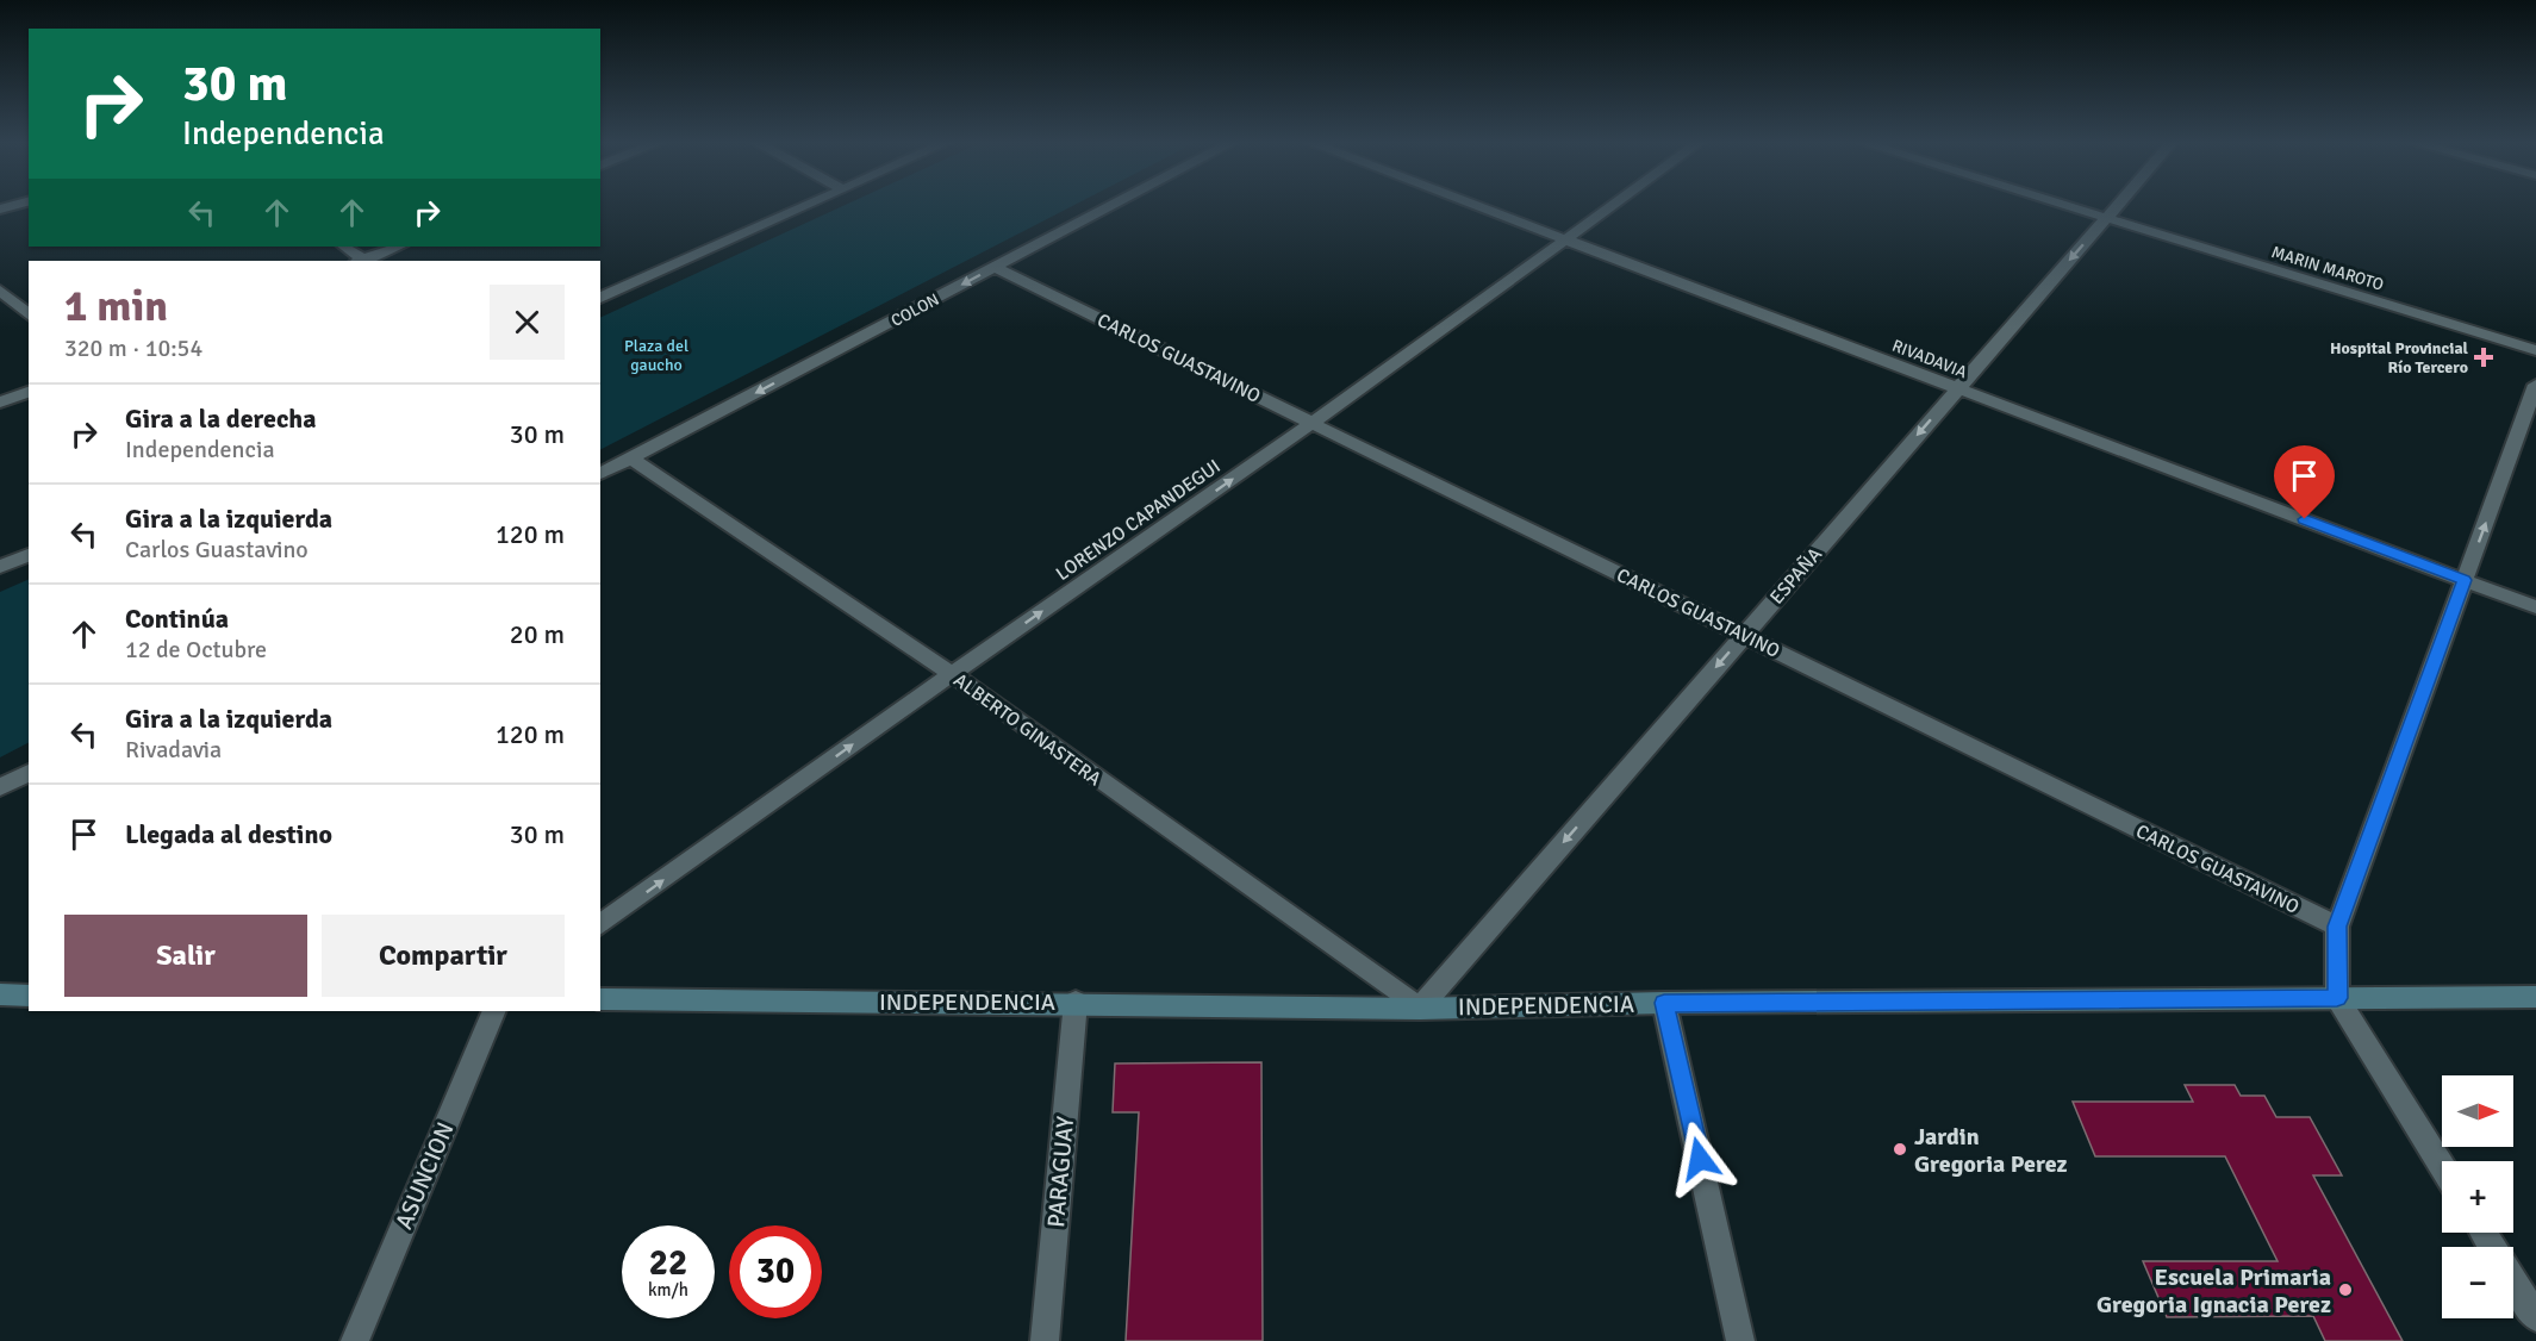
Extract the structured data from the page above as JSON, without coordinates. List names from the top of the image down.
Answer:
{
  "streets": {
    "main road": ["INDEPENDENCIA"],
    "street": [
      "MARIN MAROTO",
      "COLON",
      "CARLOS GUASTAVINO",
      "RIVADAVIA",
      "LORENZO CAPANDEGUI",
      "ESPAÑA",
      "ALBERTO GINASTERA",
      "PARAGUAY",
      "ASUNCION"
    ]
  },
  "crossings": [
    ["MARIN MAROTO", "ESPAÑA"],
    ["COLON", "CARLOS GUASTAVINO"],
    ["COLON", "ALBERTO GINASTERA"],
    ["CARLOS GUASTAVINO", "LORENZO CAPANDEGUI"],
    ["CARLOS GUASTAVINO", "ESPAÑA"],
    ["RIVADAVIA", "LORENZO CAPANDEGUI"],
    ["RIVADAVIA", "ESPAÑA"],
    ["LORENZO CAPANDEGUI", "ALBERTO GINASTERA"],
    ["ESPAÑA", "ALBERTO GINASTERA"],
    ["ESPAÑA", "INDEPENDENCIA"],
    ["ALBERTO GINASTERA", "INDEPENDENCIA"],
    ["INDEPENDENCIA", "PARAGUAY"]
  ],
  "one_way": ["LORENZO CAPANDEGUI", "ESPAÑA"],
  "parks": ["Plaza del gaucho"],
  "places": {
    "health": ["Hospital Provincial Río Tercero"],
    "other": ["Jardin Gregoria Perez", "Escuela Primaria Gregoria Ignacia Perez"]
  },
  "north": "right",
  "page": {
    "turn": ["30 m", "Independencia"],
    "heading": ["1 min", "320 m · 10:54"],
    "list": [
      {
        "name": "Gira a la derecha",
        "note": "Independencia",
        "value": "30 m"
      },
      {
        "name": "Gira a la izquierda",
        "note": "Carlos Guastavino",
        "value": "120 m"
      },
      {
        "name": "Continúa",
        "note": "12 de Octubre",
        "value": "20 m"
      },
      {
        "name": "Gira a la izquierda",
        "note": "Rivadavia",
        "value": "120 m"
      },
      {
        "name": "Llegada al destino",
        "value": "30 m"
      }
    ],
    "buttons": ["Salir", "Compartir"],
    "map_buttons": ["+", "−"],
    "speed": "22 km/h",
    "limit": "30"
  }
}
